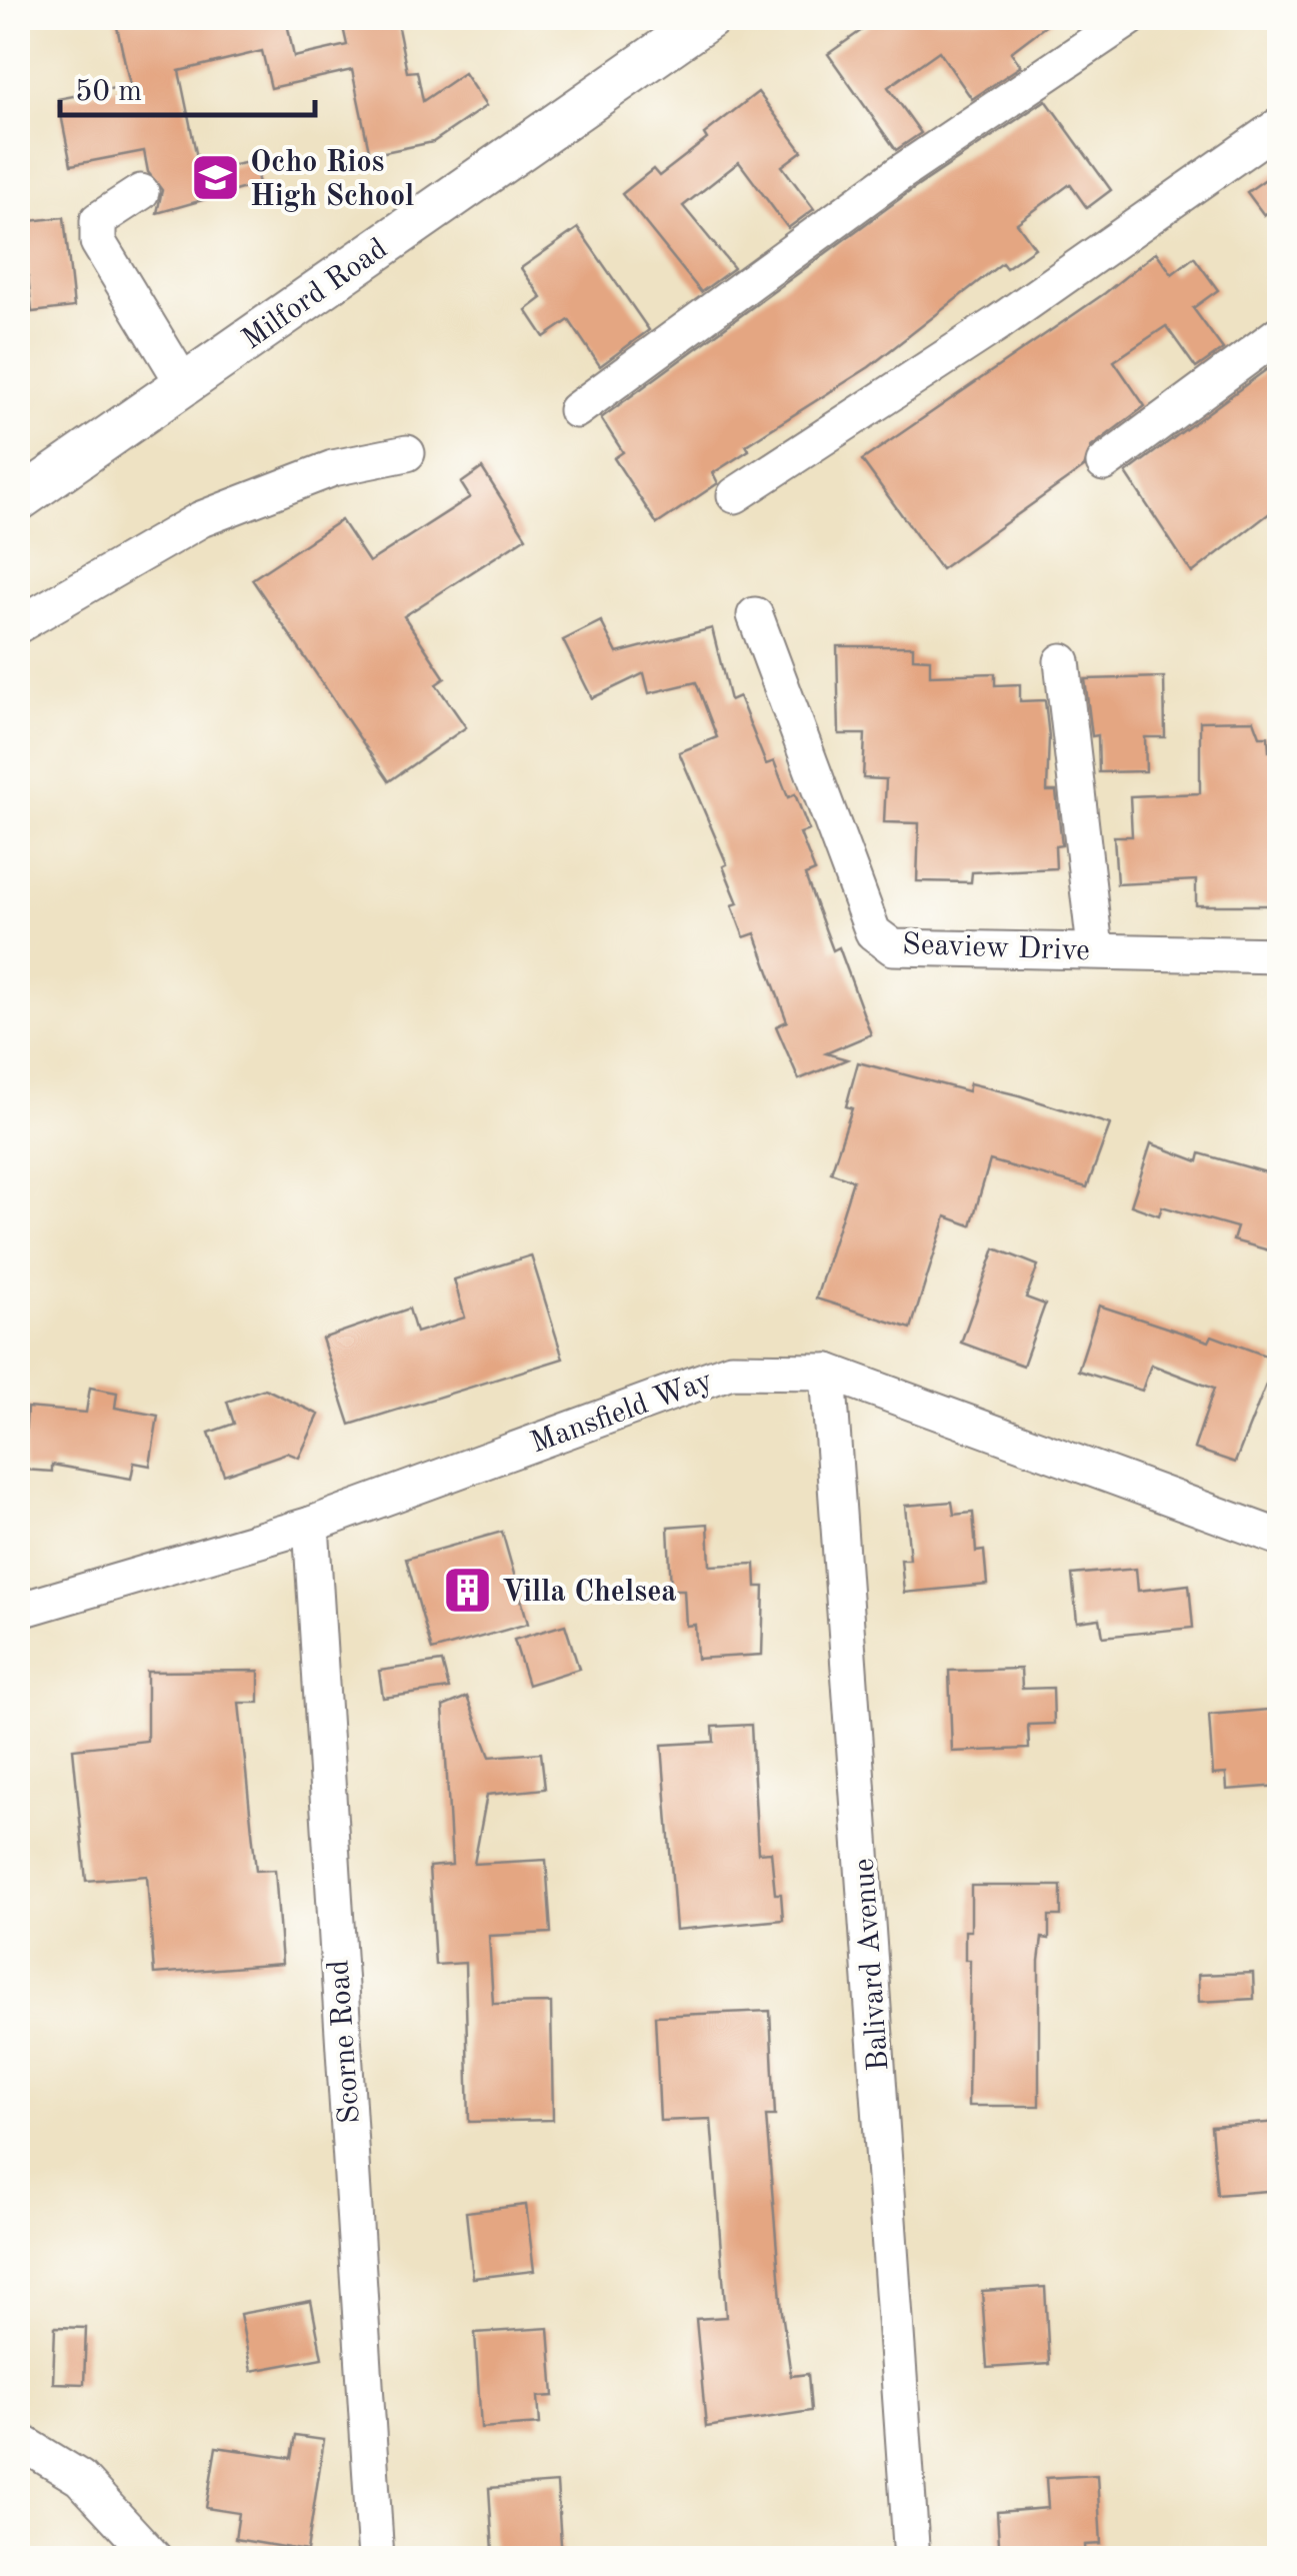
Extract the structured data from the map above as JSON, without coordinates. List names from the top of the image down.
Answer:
{
  "streets": {
    "main road": ["Milford Road"],
    "street": [
      "Seaview Drive",
      "Mansfield Way",
      "Balivard Avenue",
      "Scorne Road"
    ]
  },
  "crossings": [
    ["Mansfield Way", "Balivard Avenue"],
    ["Mansfield Way", "Scorne Road"]
  ],
  "places": {
    "school or university": ["Ocho Rios High School"],
    "building": ["Villa Chelsea"]
  },
  "scale_bar": "50 m"
}
